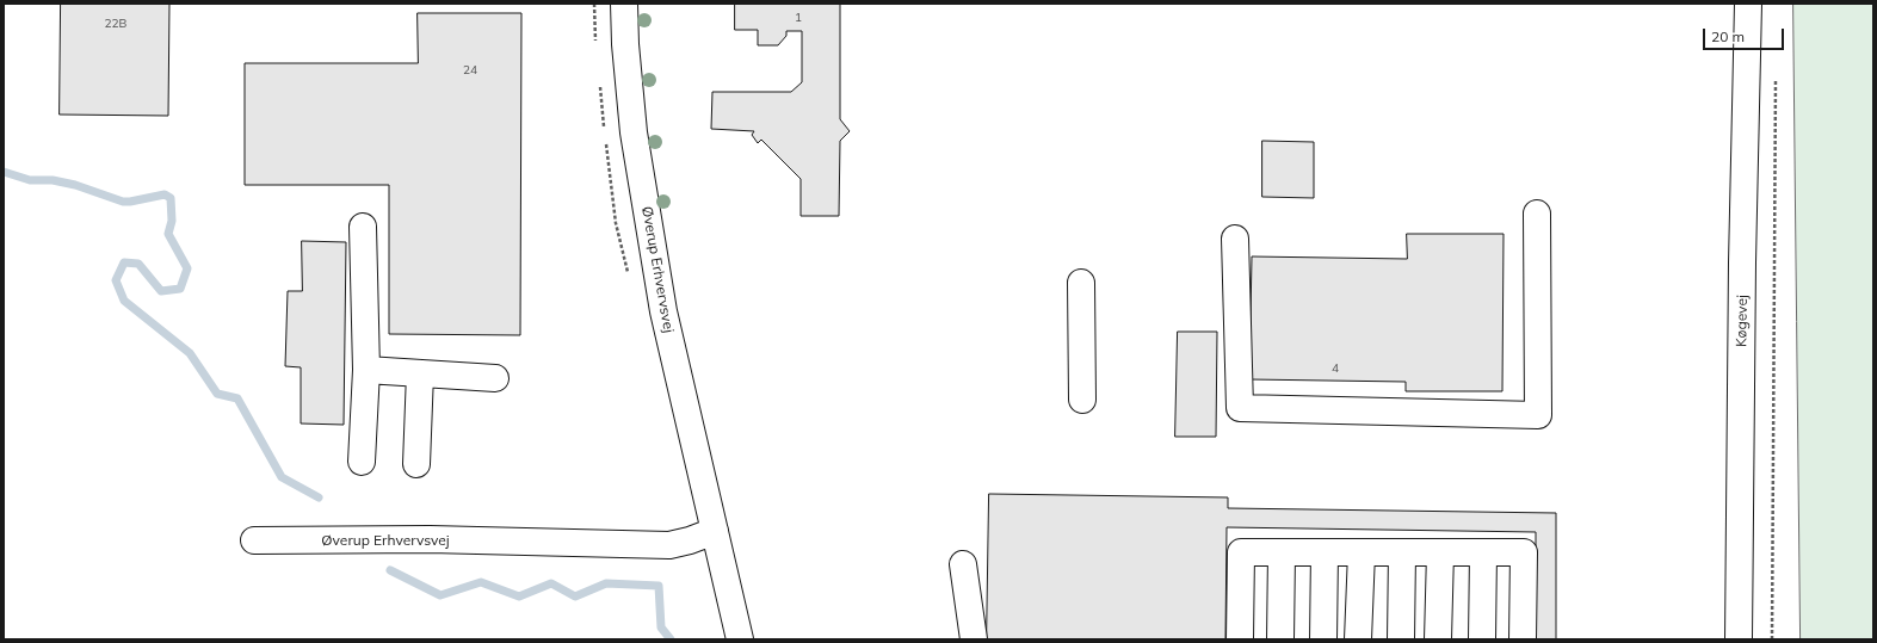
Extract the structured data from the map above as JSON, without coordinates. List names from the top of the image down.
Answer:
{
  "streets": {
    "street": ["Øverup Erhvervsvej", "Køgevej"]
  },
  "house_numbers": [
    "1",
    "22B",
    "24",
    "4"
  ],
  "scale_bar": "20 m"
}
